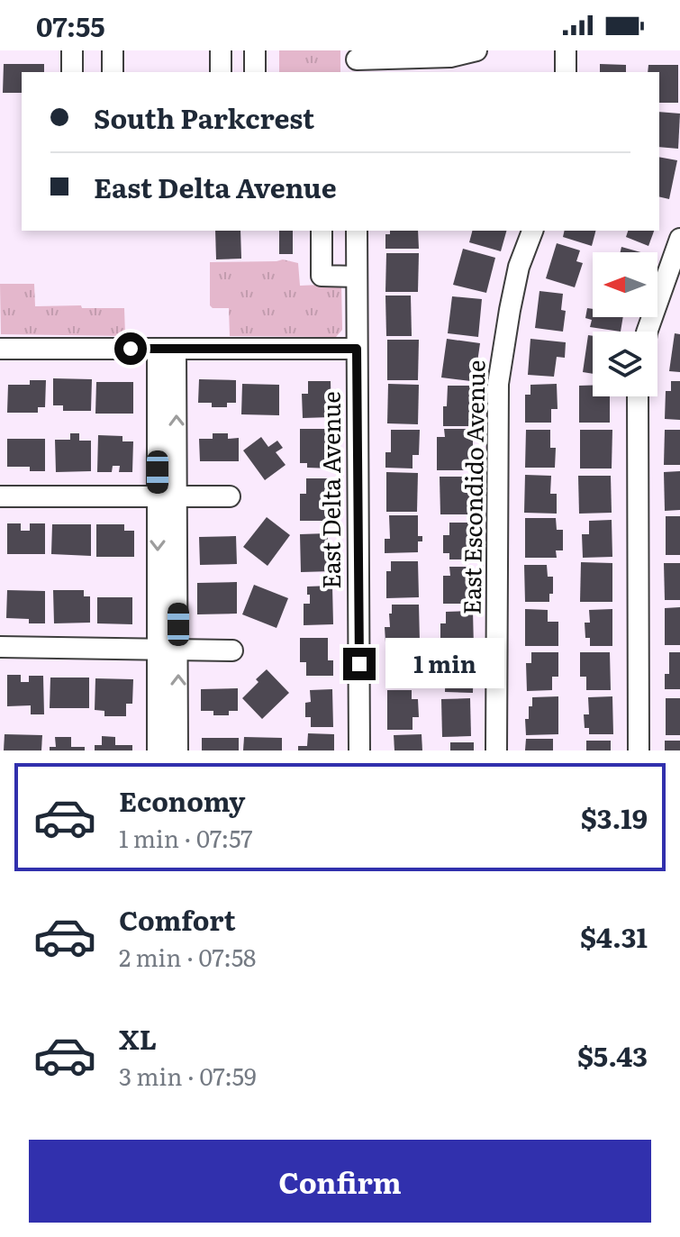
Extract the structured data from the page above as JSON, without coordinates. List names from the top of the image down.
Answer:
{
  "streets": {
    "street": ["East Escondido Avenue", "East Delta Avenue"]
  },
  "north": "left",
  "page": {
    "status": "07:55",
    "banner": ["South Parkcrest", "East Delta Avenue"],
    "bubble": "1 min",
    "list": [
      {
        "name": "Economy",
        "note": "1 min · 07:57",
        "value": "$3.19"
      },
      {
        "name": "Comfort",
        "note": "2 min · 07:58",
        "value": "$4.31"
      },
      {
        "name": "XL",
        "note": "3 min · 07:59",
        "value": "$5.43"
      }
    ],
    "buttons": "Confirm"
  }
}
